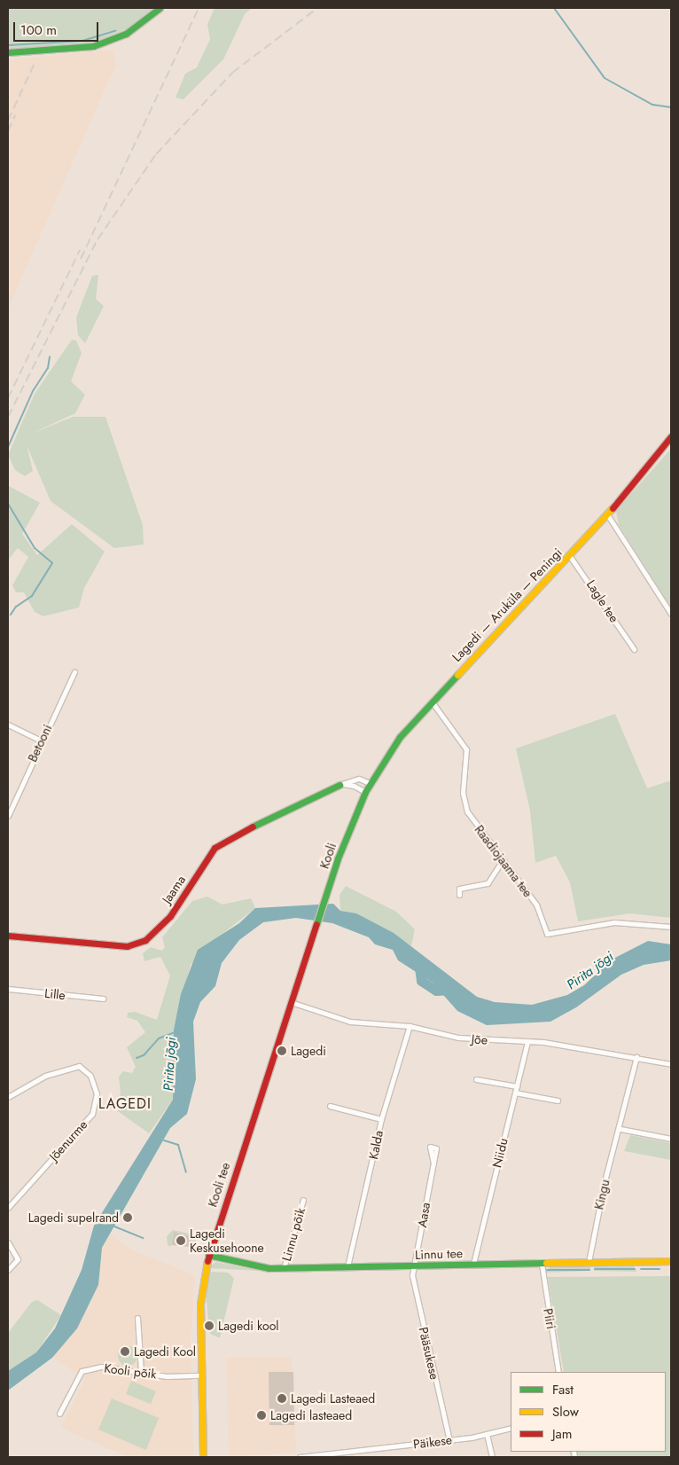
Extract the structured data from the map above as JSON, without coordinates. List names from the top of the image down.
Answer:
{
  "streets": {
    "street": [
      "Lagle tee",
      "Lagedi — Aruküla — Peningi",
      "Betooni",
      "Kooli",
      "Raadiojaama tee",
      "Jaama",
      "Lille",
      "Jõe",
      "Jõenurme",
      "Kalda",
      "Niidu",
      "Kooli tee",
      "Kingu",
      "Aasa",
      "Linnu põik",
      "Linnu tee",
      "Piiri",
      "Pääsukese",
      "Kooli põik",
      "Päikese"
    ]
  },
  "crossings": [
    ["Lagle tee", "Lagedi — Aruküla — Peningi"],
    ["Lagedi — Aruküla — Peningi", "Kooli"],
    ["Lagedi — Aruküla — Peningi", "Raadiojaama tee"],
    ["Lagedi — Aruküla — Peningi", "Jaama"],
    ["Kooli", "Kooli tee"],
    ["Jõe", "Kalda"],
    ["Jõe", "Niidu"],
    ["Jõe", "Kooli tee"],
    ["Jõe", "Kingu"],
    ["Kalda", "Linnu tee"],
    ["Niidu", "Linnu tee"],
    ["Kooli tee", "Linnu tee"],
    ["Kooli tee", "Kooli põik"],
    ["Kingu", "Linnu tee"],
    ["Aasa", "Linnu tee"],
    ["Aasa", "Pääsukese"],
    ["Linnu põik", "Linnu tee"],
    ["Linnu tee", "Piiri"],
    ["Linnu tee", "Pääsukese"],
    ["Pääsukese", "Päikese"]
  ],
  "districts": ["LAGEDI"],
  "water": ["Pirita jõgi"],
  "places": [
    "Lagedi",
    "Lagedi supelrand",
    "Lagedi Keskusehoone",
    "Lagedi kool",
    "Lagedi Kool",
    "Lagedi Lasteaed",
    "Lagedi lasteaed"
  ],
  "legend": ["Fast", "Slow", "Jam"],
  "scale_bar": "100 m"
}
